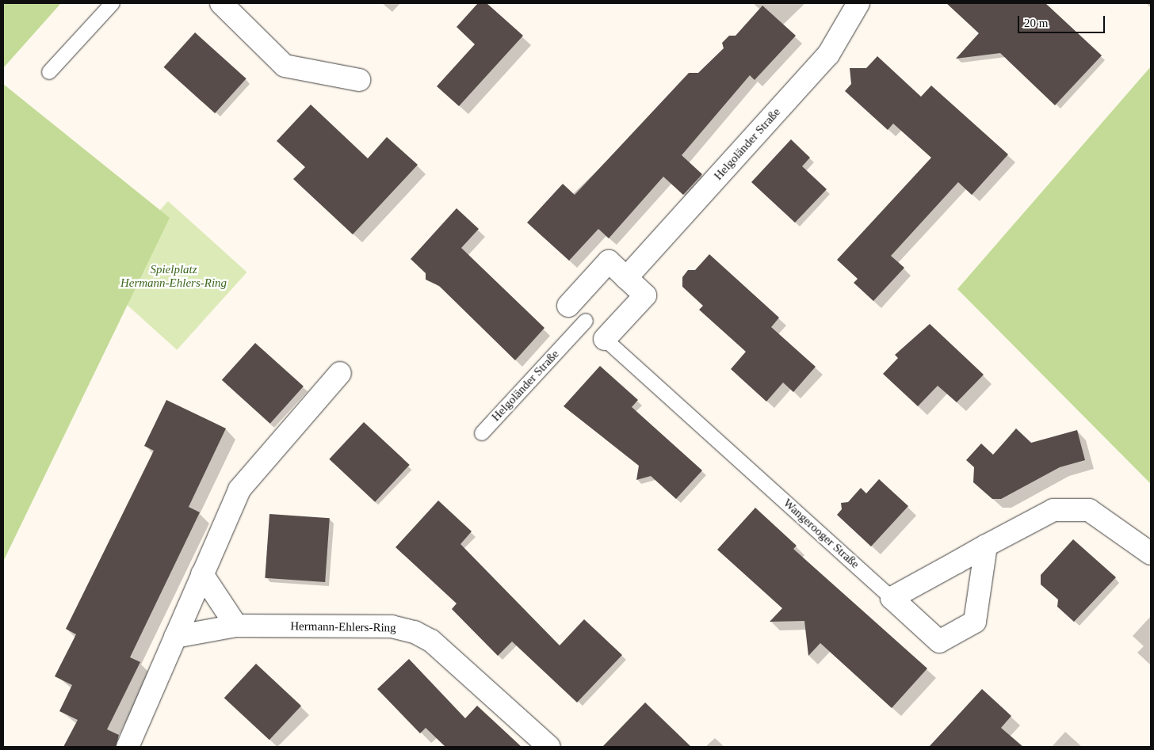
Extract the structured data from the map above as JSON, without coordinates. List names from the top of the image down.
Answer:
{
  "streets": {
    "street": ["Helgoländer Straße", "Wangerooger Straße", "Hermann-Ehlers-Ring"]
  },
  "parks": ["Spielplatz Hermann-Ehlers-Ring"],
  "scale_bar": "20 m"
}
